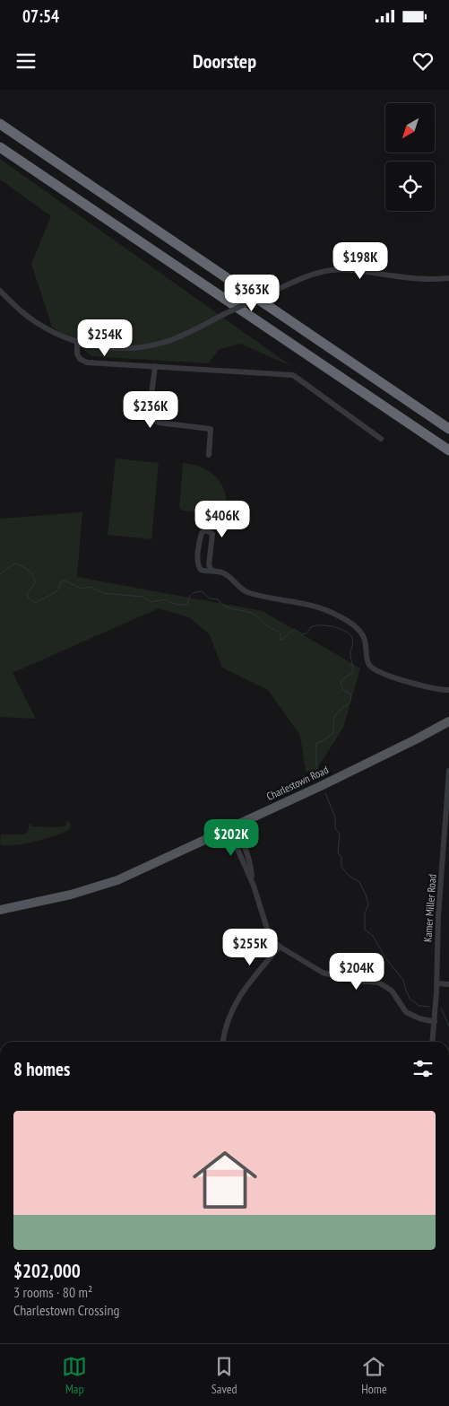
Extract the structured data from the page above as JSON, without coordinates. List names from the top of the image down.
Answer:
{
  "streets": {
    "main road": ["Charlestown Road"],
    "street": ["Kamer Miller Road"]
  },
  "north": "bottom left",
  "page": {
    "status": "07:54",
    "header": "Doorstep",
    "price": [
      "$198K",
      "$363K",
      "$254K",
      "$236K",
      "$406K",
      "$202K",
      "$255K",
      "$204K"
    ],
    "heading": "8 homes",
    "list": [
      {
        "name": "$202,000",
        "note": "3 rooms · 80 m² · Charlestown Crossing"
      }
    ],
    "tabs": ["Map", "Saved", "Home"]
  }
}
